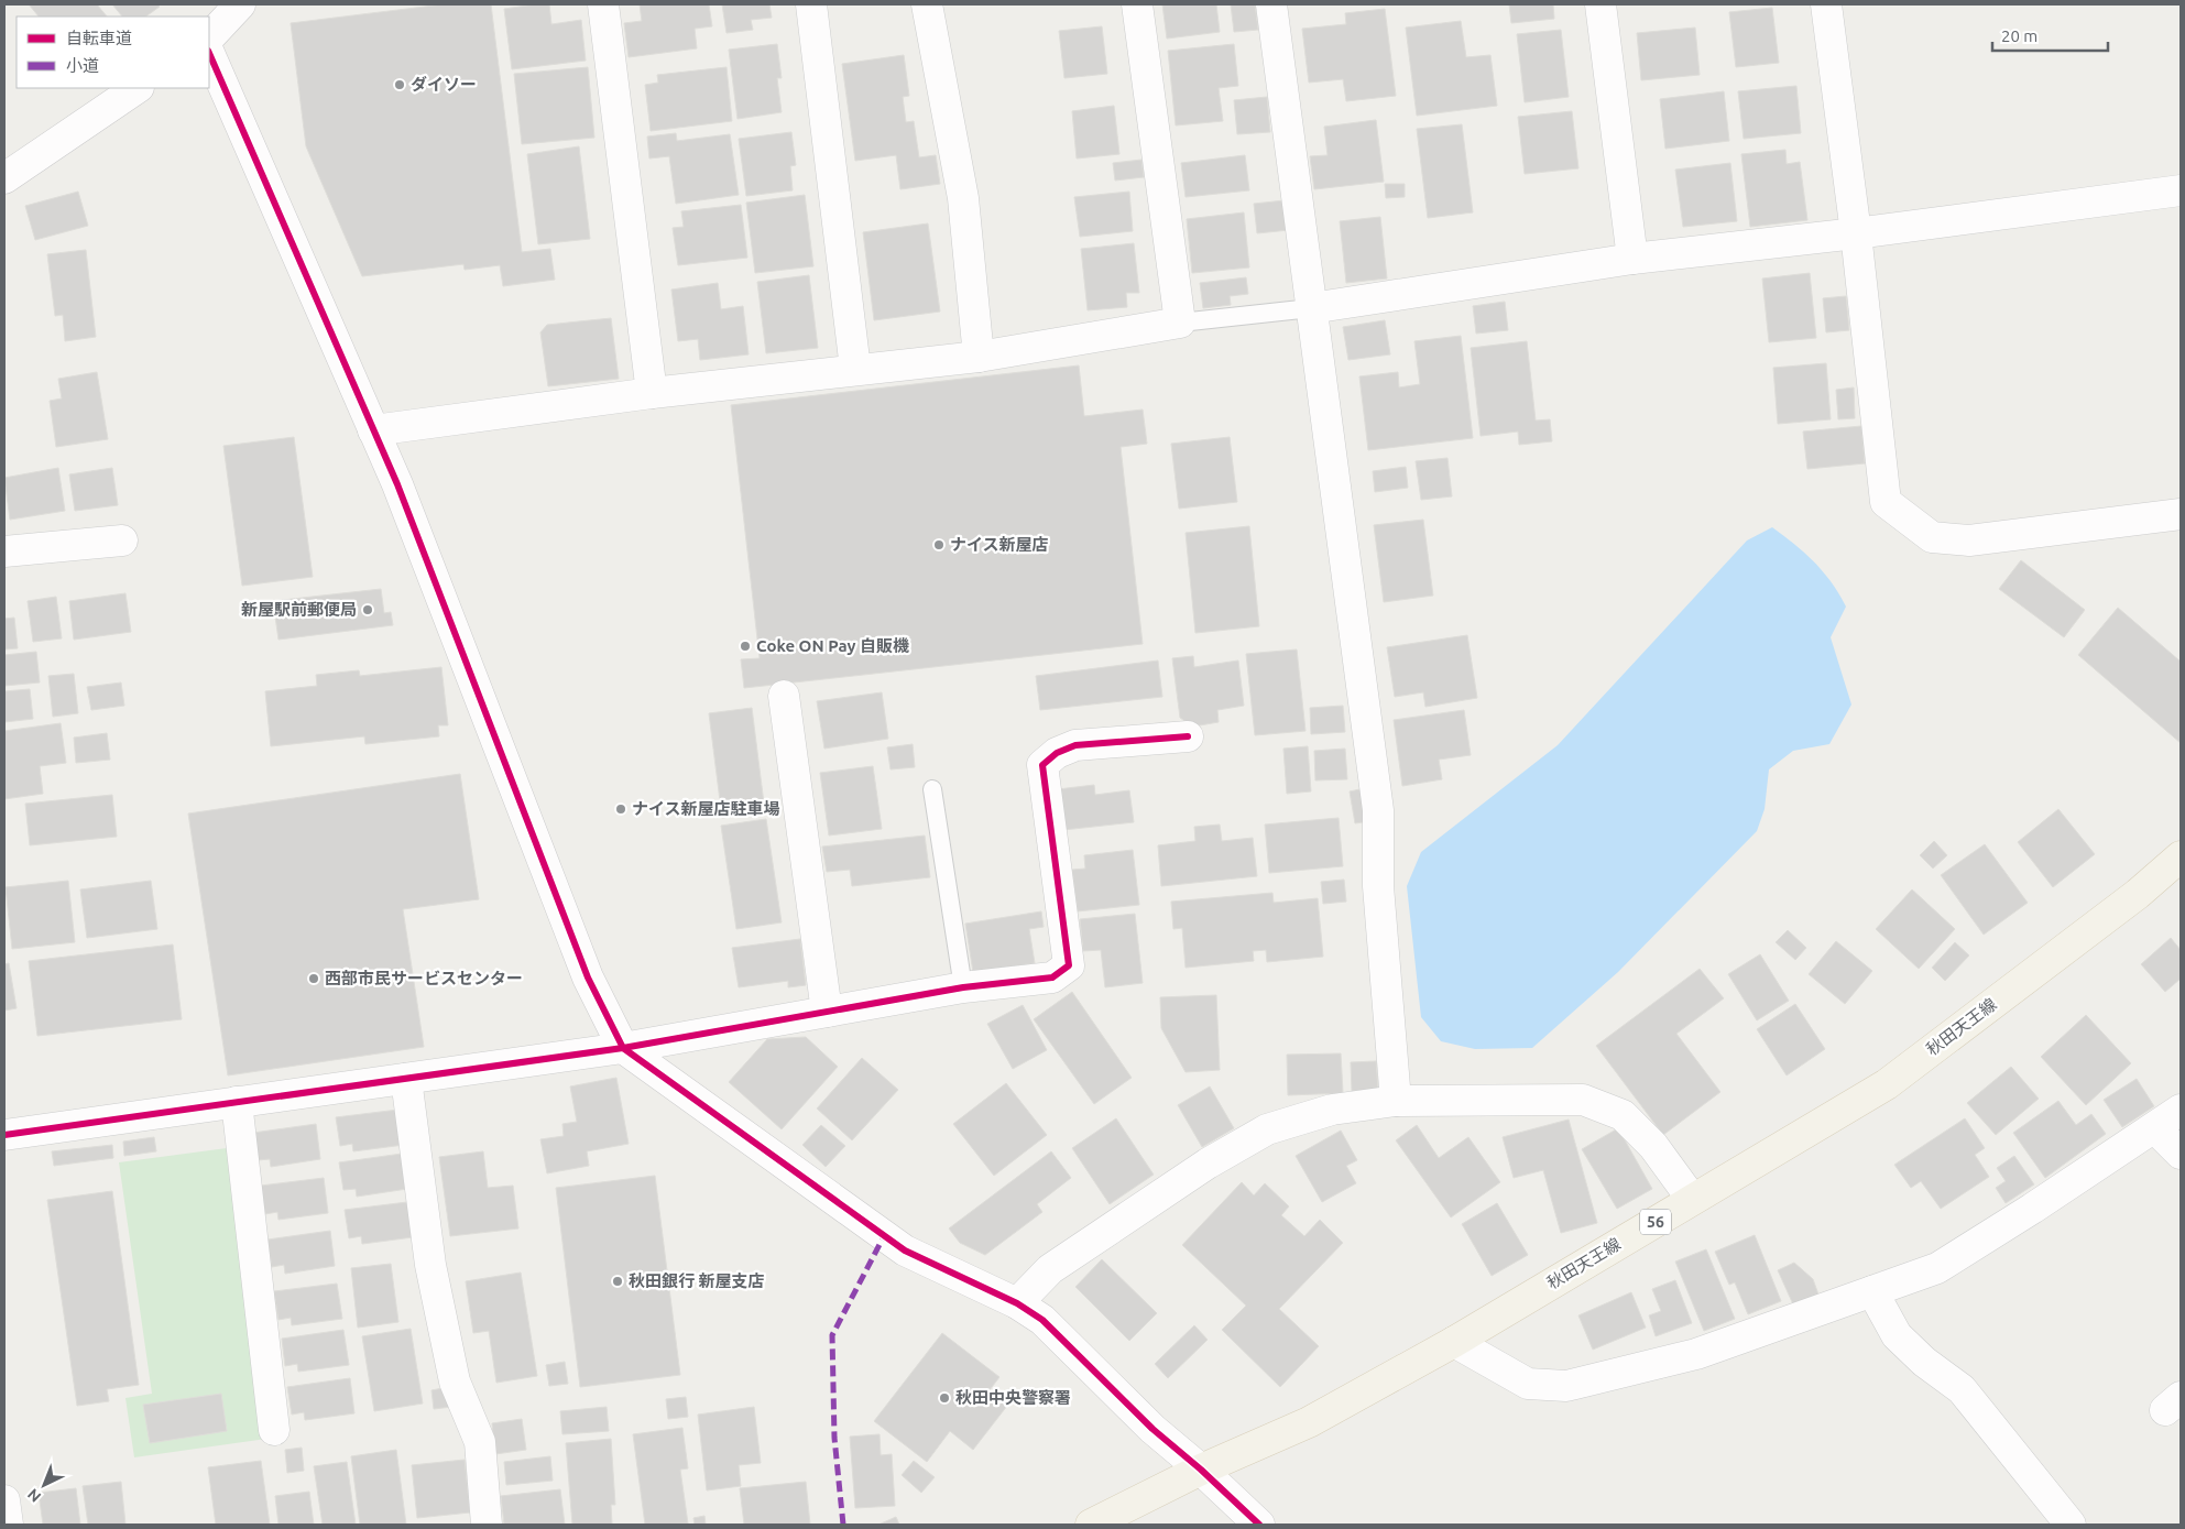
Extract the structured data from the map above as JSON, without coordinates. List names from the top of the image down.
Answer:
{
  "streets": {
    "main road": ["秋田天王線", "56"]
  },
  "places": [
    "ダイソー",
    "ナイス新屋店",
    "新屋駅前郵便局",
    "Coke ON Pay 自販機",
    "ナイス新屋店駐車場",
    "西部市民サービスセンター",
    "秋田銀行 新屋支店",
    "秋田中央警察署"
  ],
  "legend": ["自転車道", "小道"],
  "scale_bar": "20 m",
  "north": "bottom left"
}
